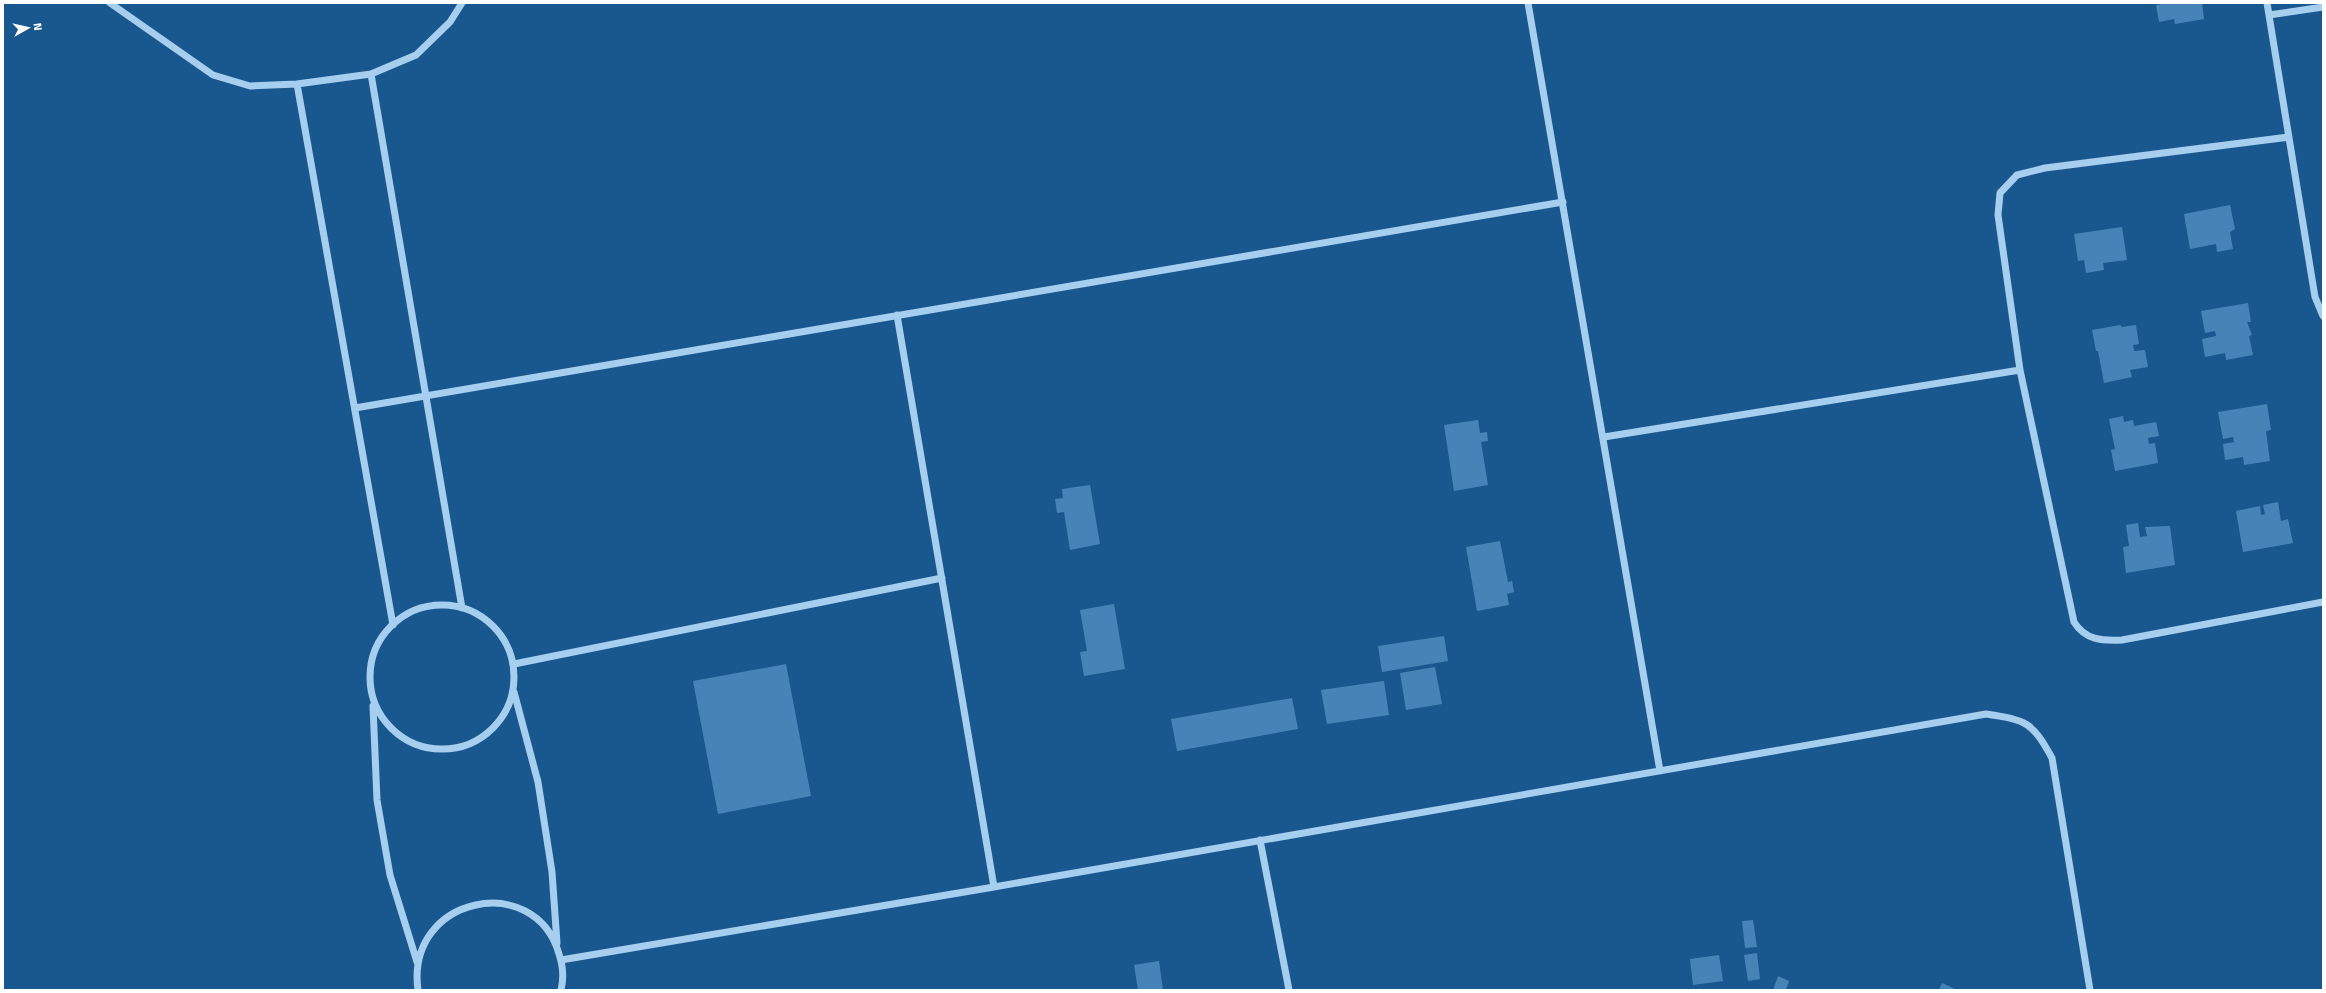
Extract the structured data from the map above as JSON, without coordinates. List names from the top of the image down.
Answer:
{
  "north": "right"
}
